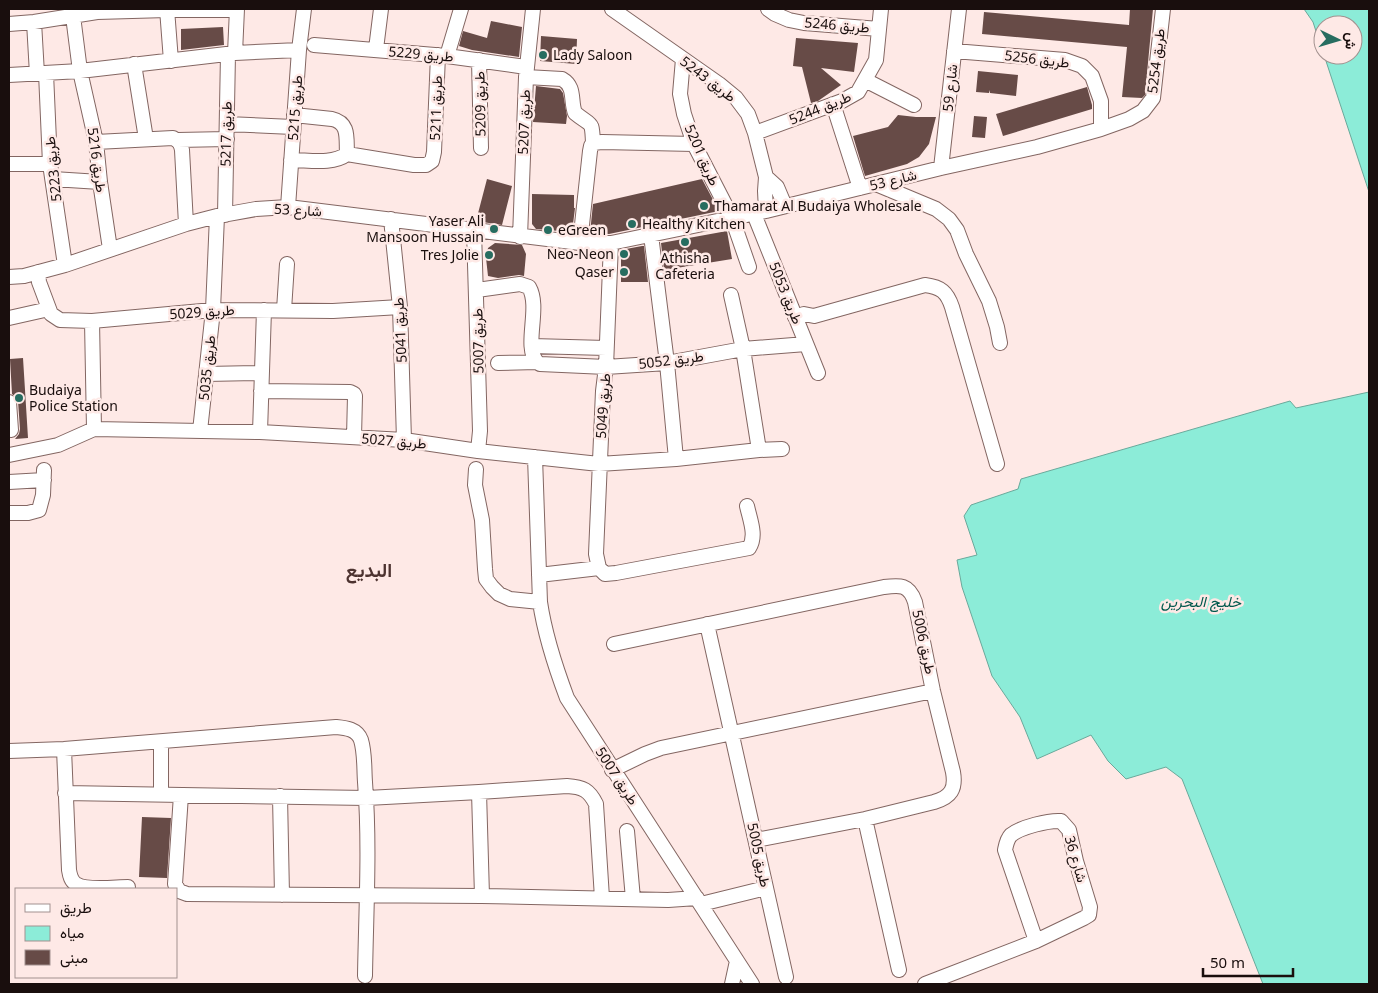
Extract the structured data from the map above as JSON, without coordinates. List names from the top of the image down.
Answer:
{
  "streets": {
    "street": [
      "طريق 5246",
      "طريق 5229",
      "طريق 5256",
      "طريق 5254",
      "طريق 5243",
      "شارع 59",
      "طريق 5209",
      "طريق 5215",
      "طريق 5211",
      "طريق 5244",
      "طريق 5207",
      "طريق 5217",
      "طريق 5201",
      "طريق 5216",
      "طريق 5223",
      "شارع 53",
      "طريق 5053",
      "طريق 5029",
      "طريق 5041",
      "طريق 5007",
      "طريق 5052",
      "طريق 5035",
      "طريق 5049",
      "طريق 5027",
      "طريق 5006",
      "طريق 5005",
      "شارع 36"
    ]
  },
  "crossings": [
    ["طريق 5246", "طريق 5244"],
    ["طريق 5229", "طريق 5209"],
    ["طريق 5229", "طريق 5211"],
    ["طريق 5229", "طريق 5207"],
    ["طريق 5256", "شارع 59"],
    ["طريق 5256", "شارع 53"],
    ["طريق 5254", "شارع 53"],
    ["طريق 5243", "طريق 5244"],
    ["طريق 5243", "طريق 5201"],
    ["طريق 5243", "شارع 53"],
    ["طريق 5243", "طريق 5053"],
    ["شارع 59", "شارع 53"],
    ["طريق 5215", "شارع 53"],
    ["طريق 5207", "شارع 53"],
    ["طريق 5217", "شارع 53"],
    ["طريق 5217", "طريق 5035"],
    ["طريق 5201", "شارع 53"],
    ["طريق 5216", "شارع 53"],
    ["طريق 5223", "شارع 53"],
    ["شارع 53", "طريق 5053"],
    ["شارع 53", "طريق 5041"],
    ["شارع 53", "طريق 5007"],
    ["شارع 53", "طريق 5035"],
    ["شارع 53", "طريق 5049"],
    ["طريق 5053", "طريق 5052"],
    ["طريق 5029", "طريق 5041"],
    ["طريق 5029", "طريق 5035"],
    ["طريق 5041", "طريق 5027"],
    ["طريق 5007", "طريق 5027"],
    ["طريق 5052", "طريق 5049"],
    ["طريق 5035", "طريق 5027"],
    ["طريق 5049", "طريق 5027"],
    ["طريق 5006", "طريق 5005"]
  ],
  "districts": ["البديع"],
  "water": ["خليج البحرين"],
  "places": [
    "Lady Saloon",
    "Thamarat Al Budaiya Wholesale",
    "Healthy Kitchen",
    "Yaser Ali Mansoon Hussain",
    "eGreen",
    "Athisha Cafeteria",
    "Neo-Neon",
    "Tres Jolie",
    "Qaser",
    "Budaiya Police Station"
  ],
  "legend": ["طريق", "مياه", "مبنى"],
  "scale_bar": "50 m",
  "north": "right"
}
